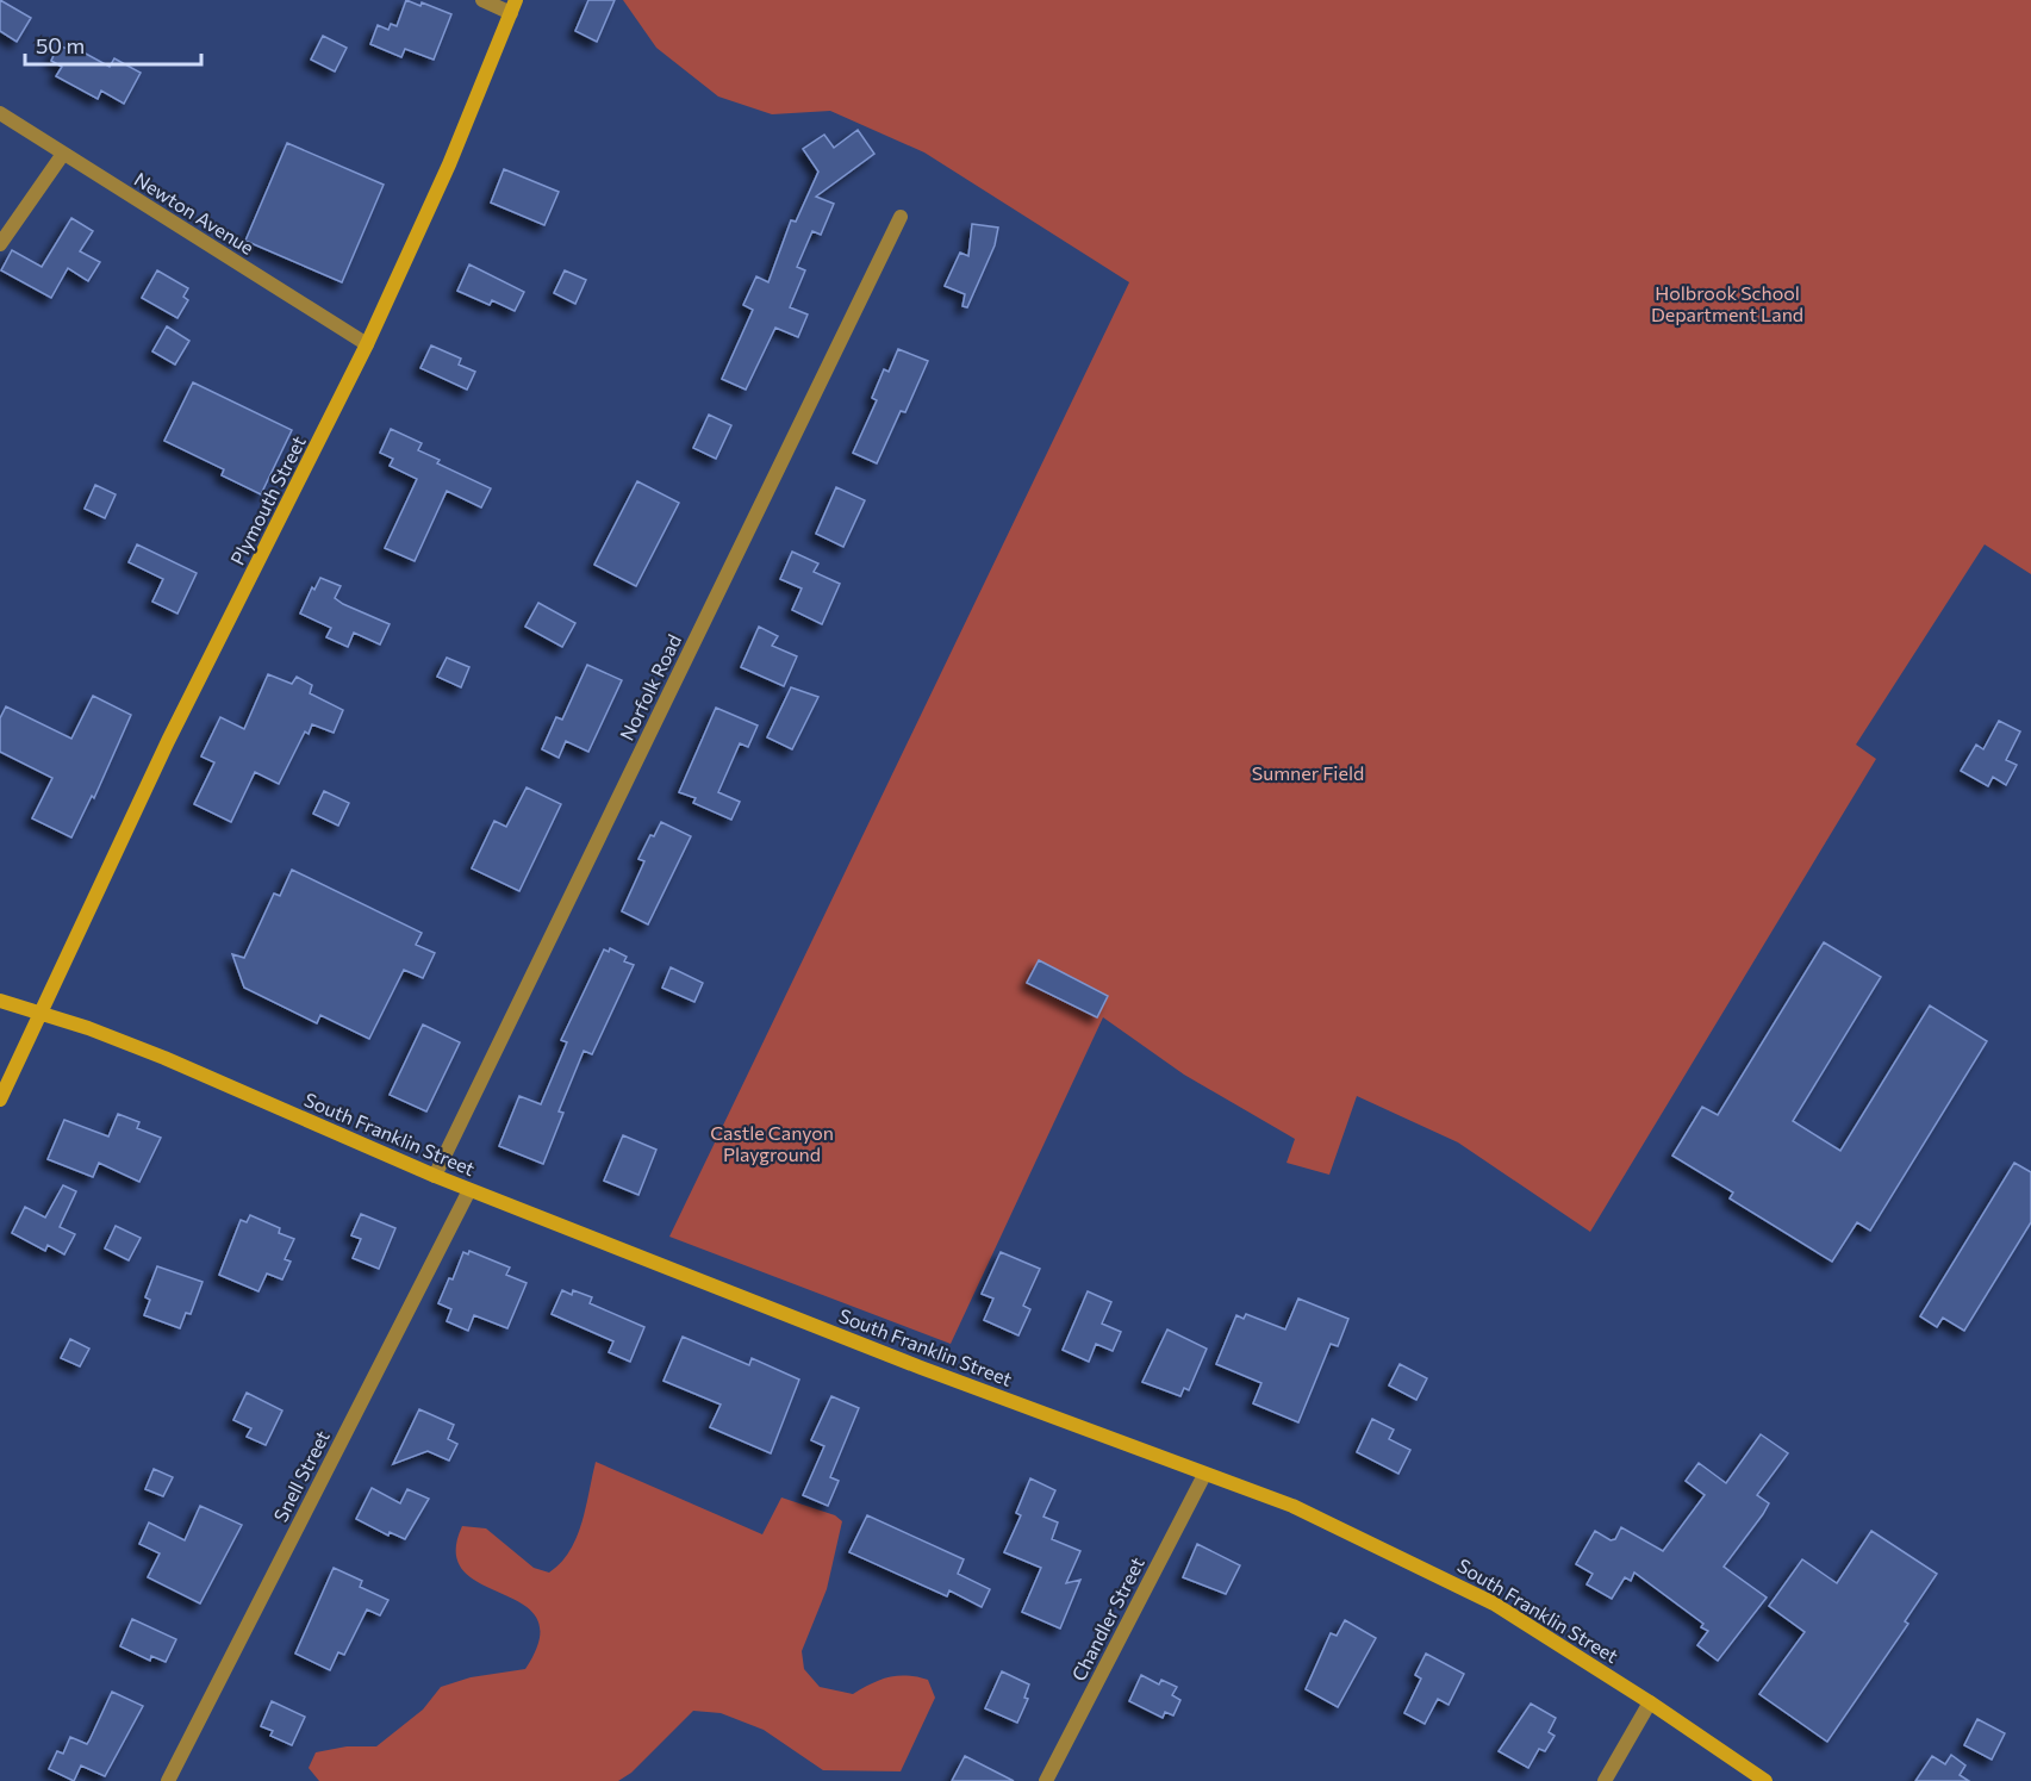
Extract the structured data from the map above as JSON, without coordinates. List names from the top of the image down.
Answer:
{
  "streets": {
    "main road": ["Plymouth Street", "South Franklin Street"],
    "street": [
      "Newton Avenue",
      "Norfolk Road",
      "Snell Street",
      "Chandler Street"
    ]
  },
  "crossings": [
    ["Newton Avenue", "Plymouth Street"],
    ["Plymouth Street", "South Franklin Street"],
    ["Norfolk Road", "South Franklin Street"],
    ["South Franklin Street", "Snell Street"],
    ["South Franklin Street", "Chandler Street"]
  ],
  "parks": ["Holbrook School Department Land", "Sumner Field", "Castle Canyon Playground"],
  "scale_bar": "50 m"
}
